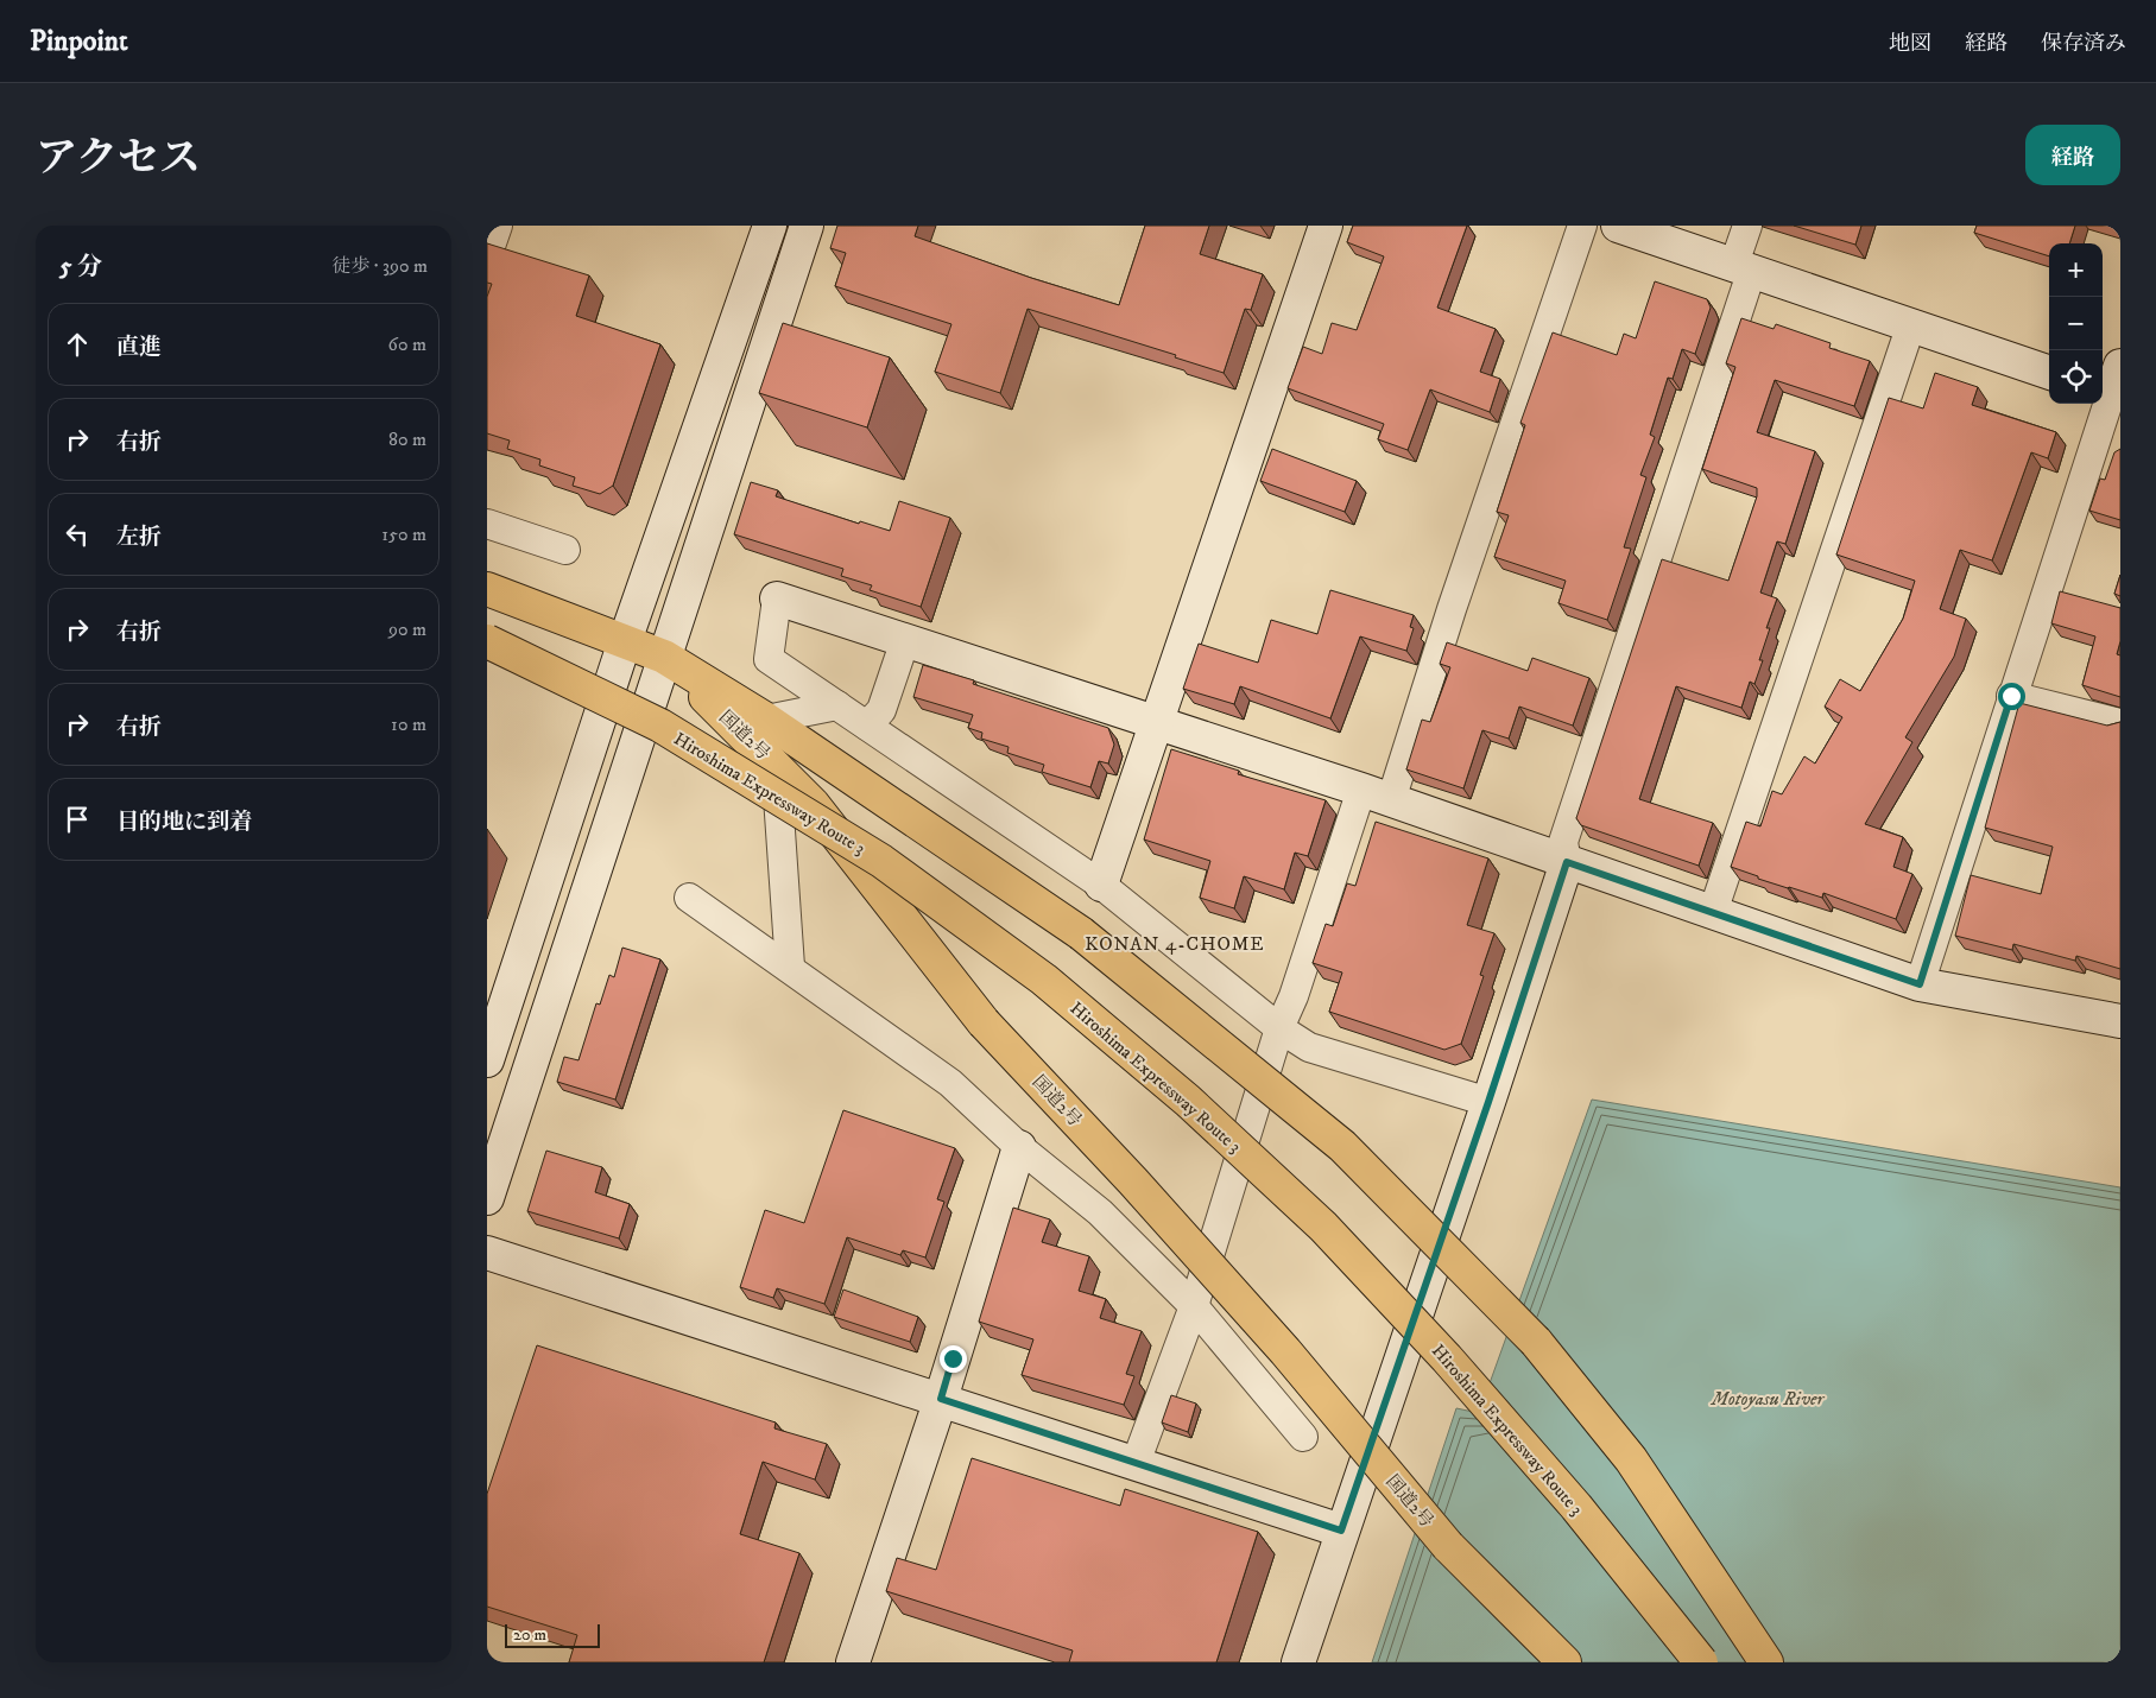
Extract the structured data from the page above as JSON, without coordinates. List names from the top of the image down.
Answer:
{
  "streets": {
    "highway": ["国道2号", "Hiroshima Expressway Route 3"]
  },
  "districts": ["KONAN 4-CHOME"],
  "water": ["Motoyasu River"],
  "scale_bar": "20 m",
  "page": {
    "header": "Pinpoint",
    "nav": ["地図", "経路", "保存済み"],
    "title": "アクセス",
    "buttons": "経路",
    "heading": ["5 分", "徒歩 · 390 m"],
    "map_buttons": ["+", "−"],
    "list": [
      ["直進", "60 m"],
      ["右折", "80 m"],
      ["左折", "150 m"],
      ["右折", "90 m"],
      ["右折", "10 m"],
      "目的地に到着"
    ],
    "scale": "20 m"
  }
}
